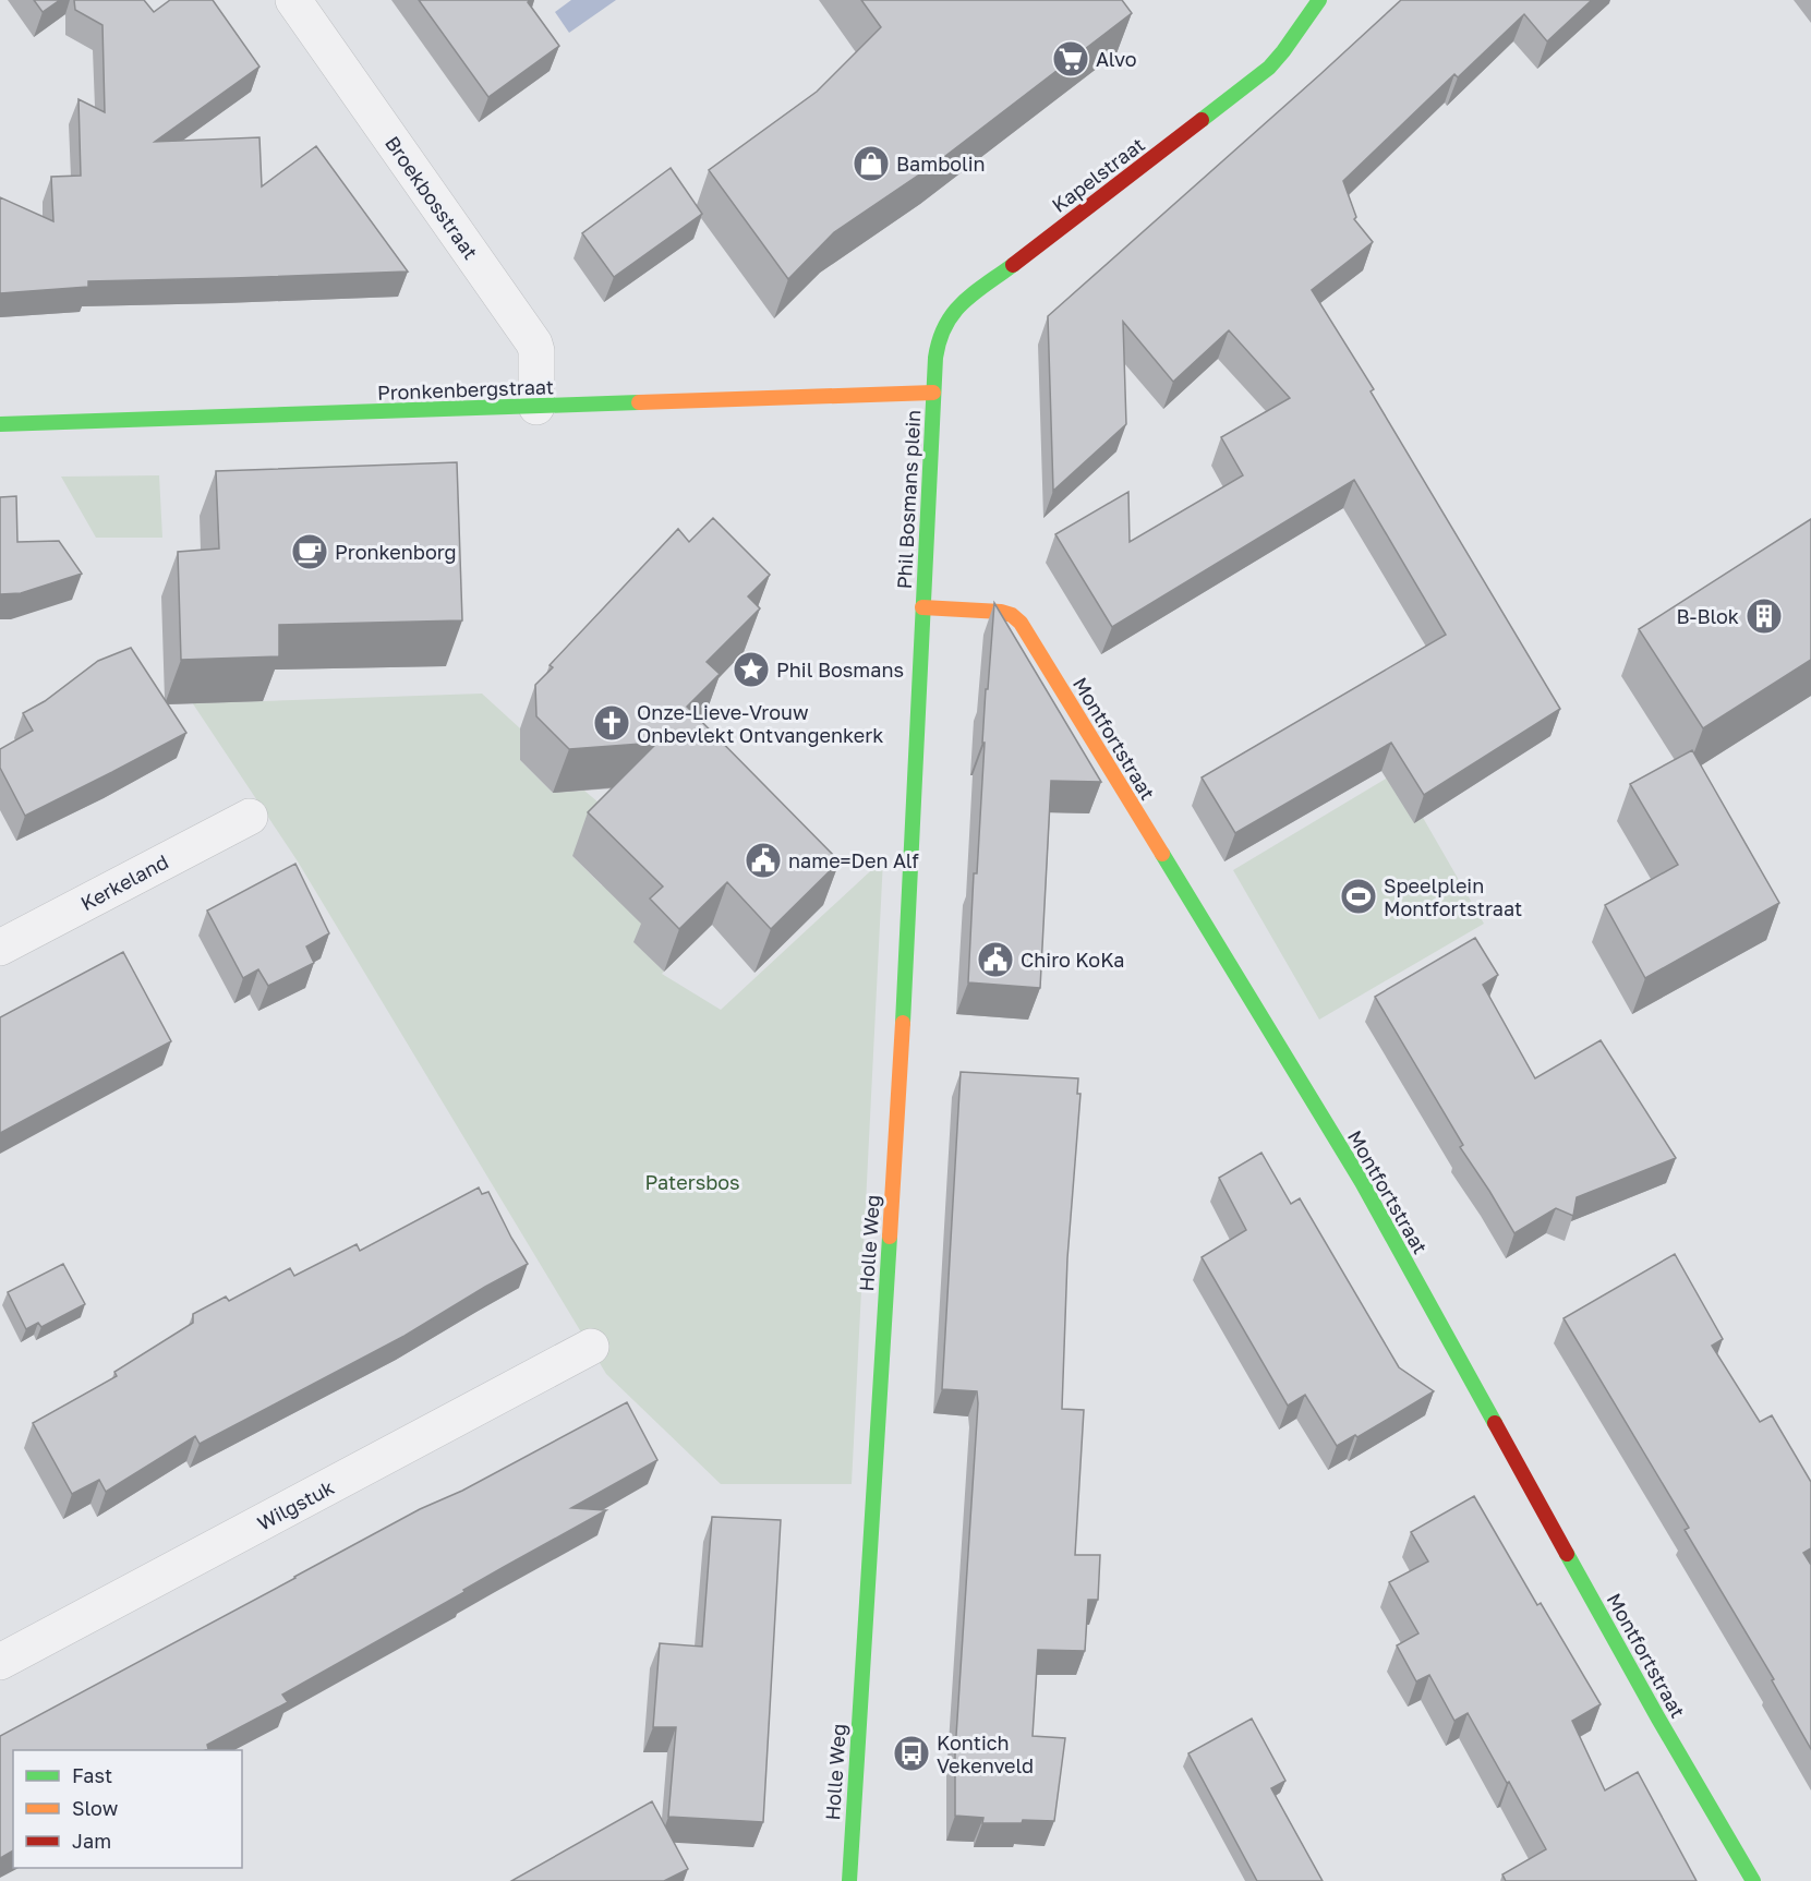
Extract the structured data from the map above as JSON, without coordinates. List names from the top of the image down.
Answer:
{
  "streets": {
    "street": [
      "Kapelstraat",
      "Broekbosstraat",
      "Pronkenbergstraat",
      "Phil Bosmans plein",
      "Montfortstraat",
      "Kerkeland",
      "Holle Weg",
      "Wilgstuk"
    ]
  },
  "crossings": [
    ["Kapelstraat", "Pronkenbergstraat"],
    ["Kapelstraat", "Phil Bosmans plein"],
    ["Broekbosstraat", "Pronkenbergstraat"],
    ["Pronkenbergstraat", "Phil Bosmans plein"],
    ["Phil Bosmans plein", "Montfortstraat"],
    ["Phil Bosmans plein", "Holle Weg"],
    ["Montfortstraat", "Holle Weg"]
  ],
  "parks": ["Patersbos"],
  "places": {
    "supermarket": ["Alvo"],
    "shop": ["Bambolin"],
    "cafe": ["Pronkenborg"],
    "building": ["B-Blok"],
    "place": ["Phil Bosmans"],
    "church": ["Onze-Lieve-Vrouw Onbevlekt Ontvangenkerk"],
    "public building": ["name=Den Alf", "Chiro KoKa"],
    "sports": ["Speelplein Montfortstraat"],
    "bus stop": ["Kontich Vekenveld"]
  },
  "legend": ["Fast", "Slow", "Jam"]
}
